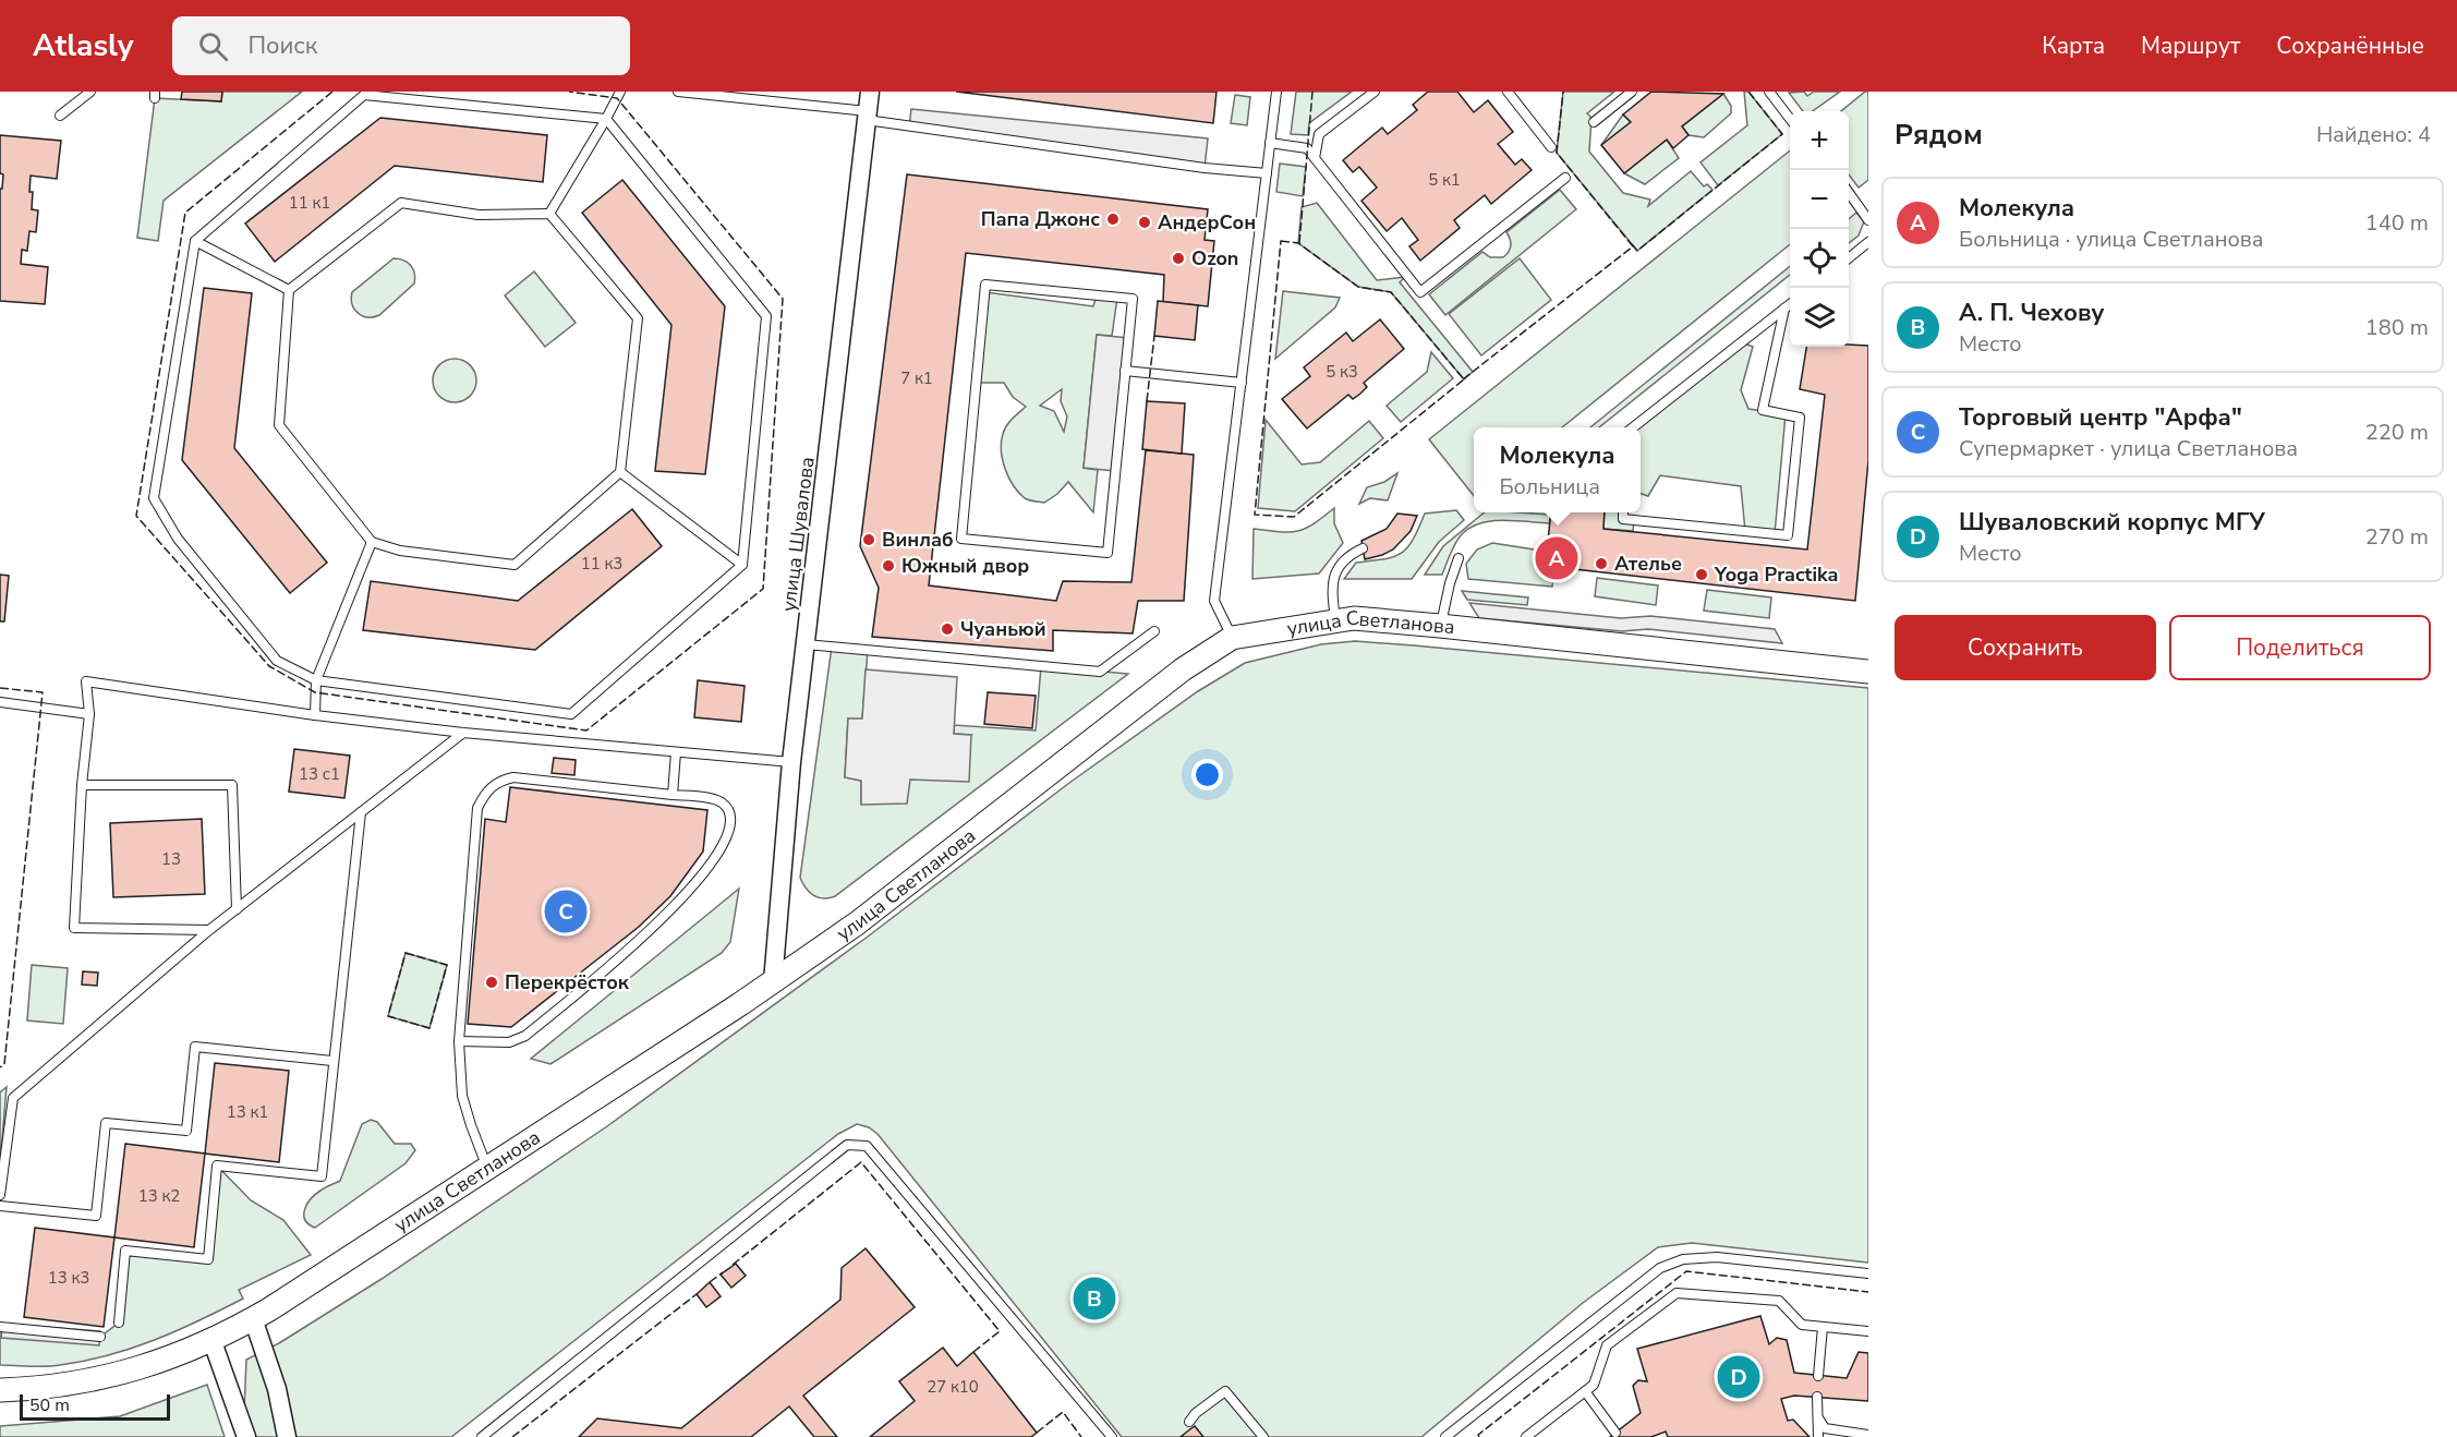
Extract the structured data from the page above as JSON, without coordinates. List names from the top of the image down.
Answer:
{
  "streets": {
    "street": ["улица Шувалова", "улица Светланова"]
  },
  "crossings": [
    ["улица Шувалова", "улица Светланова"]
  ],
  "places": [
    "Папа Джонс",
    "АндерСон",
    "Ozon",
    "Винлаб",
    "Ателье",
    "Южный двор",
    "Yoga Practika",
    "Чуаньюй",
    "Перекрёсток"
  ],
  "house_numbers": [
    "5 к1",
    "11 к1",
    "5 к3",
    "7 к1",
    "11 к3",
    "13 с1",
    "13",
    "13 к1",
    "13 к2",
    "13 к3",
    "27 к10"
  ],
  "scale_bar": "50 m",
  "page": {
    "header": "Atlasly",
    "search": "Поиск",
    "nav": ["Карта", "Маршрут", "Сохранённые"],
    "heading": ["Рядом", "Найдено: 4"],
    "map_buttons": ["+", "−"],
    "list": [
      {
        "mark": "A",
        "name": "Молекула",
        "note": "Больница · улица Светланова",
        "value": "140 m"
      },
      {
        "mark": "B",
        "name": "А. П. Чехову",
        "note": "Место",
        "value": "180 m"
      },
      {
        "mark": "C",
        "name": "Торговый центр \"Арфа\"",
        "note": "Супермаркет · улица Светланова",
        "value": "220 m"
      },
      {
        "mark": "D",
        "name": "Шуваловский корпус МГУ",
        "note": "Место",
        "value": "270 m"
      }
    ],
    "popup": ["Молекула", "Больница"],
    "pins": [
      "A",
      "C",
      "B",
      "D"
    ],
    "buttons": ["Сохранить", "Поделиться"],
    "scale": "50 m"
  }
}
